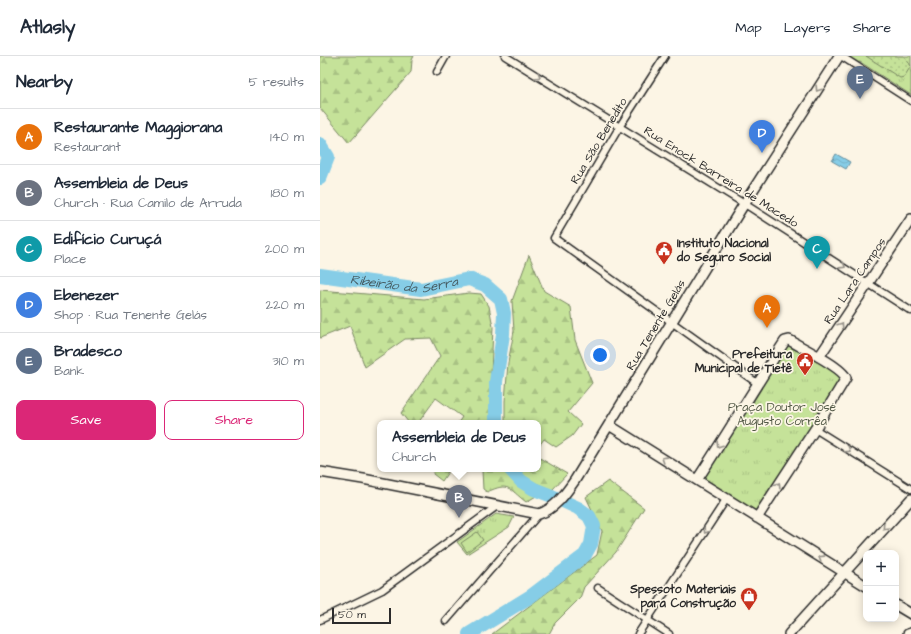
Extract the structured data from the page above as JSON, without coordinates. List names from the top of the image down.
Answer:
{
  "streets": {
    "street": [
      "Rua São Benedito",
      "Rua Enock Barreira de Macedo",
      "Rua Lara Campos",
      "Rua Tenente Gelás"
    ]
  },
  "crossings": [
    ["Rua São Benedito", "Rua Enock Barreira de Macedo"],
    ["Rua São Benedito", "Rua Tenente Gelás"],
    ["Rua Enock Barreira de Macedo", "Rua Lara Campos"],
    ["Rua Enock Barreira de Macedo", "Rua Tenente Gelás"]
  ],
  "one_way": ["Rua Enock Barreira de Macedo", "Rua Lara Campos"],
  "water": ["Ribeirão da Serra"],
  "parks": ["Praça Doutor José Augusto Corrêa"],
  "places": {
    "public building": ["Instituto Nacional do Seguro Social", "Prefeitura Municipal de Tietê"],
    "shop": ["Spessoto Materiais para Construção"]
  },
  "scale_bar": "50 m",
  "page": {
    "header": "Atlasly",
    "nav": ["Map", "Layers", "Share"],
    "heading": ["Nearby", "5 results"],
    "pins": [
      "E",
      "D",
      "C",
      "A",
      "B"
    ],
    "list": [
      {
        "mark": "A",
        "name": "Restaurante Maggiorana",
        "note": "Restaurant",
        "value": "140 m"
      },
      {
        "mark": "B",
        "name": "Assembleia de Deus",
        "note": "Church · Rua Camilo de Arruda",
        "value": "180 m"
      },
      {
        "mark": "C",
        "name": "Edifício Curuçá",
        "note": "Place",
        "value": "200 m"
      },
      {
        "mark": "D",
        "name": "Ebenezer",
        "note": "Shop · Rua Tenente Gelás",
        "value": "220 m"
      },
      {
        "mark": "E",
        "name": "Bradesco",
        "note": "Bank",
        "value": "310 m"
      }
    ],
    "buttons": ["Save", "Share"],
    "popup": ["Assembleia de Deus", "Church"],
    "map_buttons": ["+", "−"],
    "scale": "50 m"
  }
}
